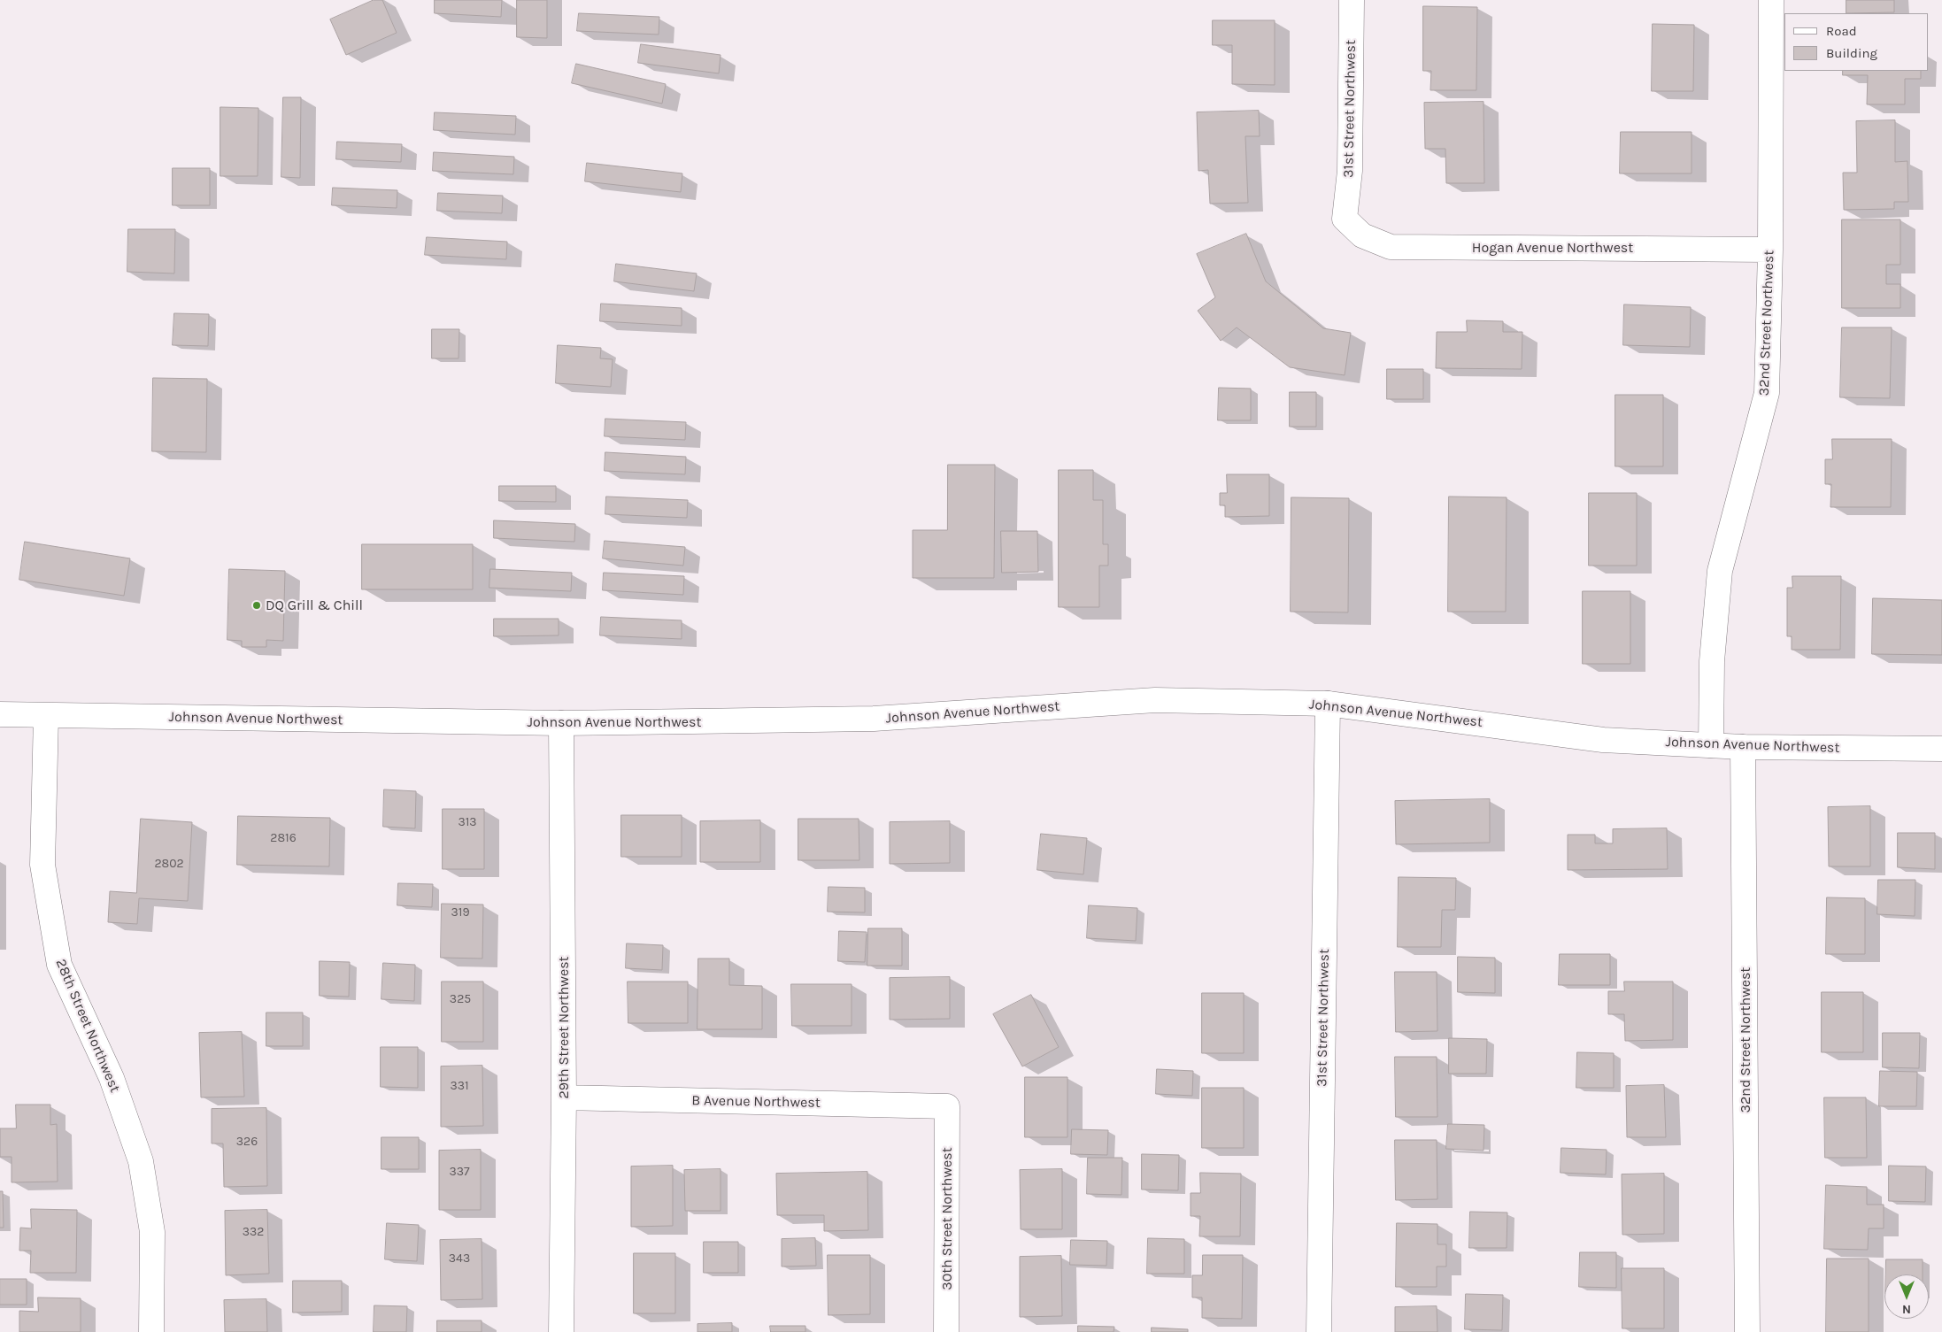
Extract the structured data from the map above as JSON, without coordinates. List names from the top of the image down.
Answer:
{
  "streets": {
    "street": [
      "31st Street Northwest",
      "Hogan Avenue Northwest",
      "32nd Street Northwest",
      "Johnson Avenue Northwest",
      "28th Street Northwest",
      "29th Street Northwest",
      "B Avenue Northwest",
      "30th Street Northwest"
    ]
  },
  "crossings": [
    ["31st Street Northwest", "Hogan Avenue Northwest"],
    ["31st Street Northwest", "Johnson Avenue Northwest"],
    ["Hogan Avenue Northwest", "32nd Street Northwest"],
    ["32nd Street Northwest", "Johnson Avenue Northwest"],
    ["Johnson Avenue Northwest", "28th Street Northwest"],
    ["Johnson Avenue Northwest", "29th Street Northwest"],
    ["29th Street Northwest", "B Avenue Northwest"],
    ["B Avenue Northwest", "30th Street Northwest"]
  ],
  "places": ["DQ Grill & Chill"],
  "house_numbers": [
    "313",
    "2816",
    "2802",
    "319",
    "325",
    "331",
    "326",
    "337",
    "332",
    "343"
  ],
  "legend": ["Road", "Building"],
  "north": "bottom"
}
